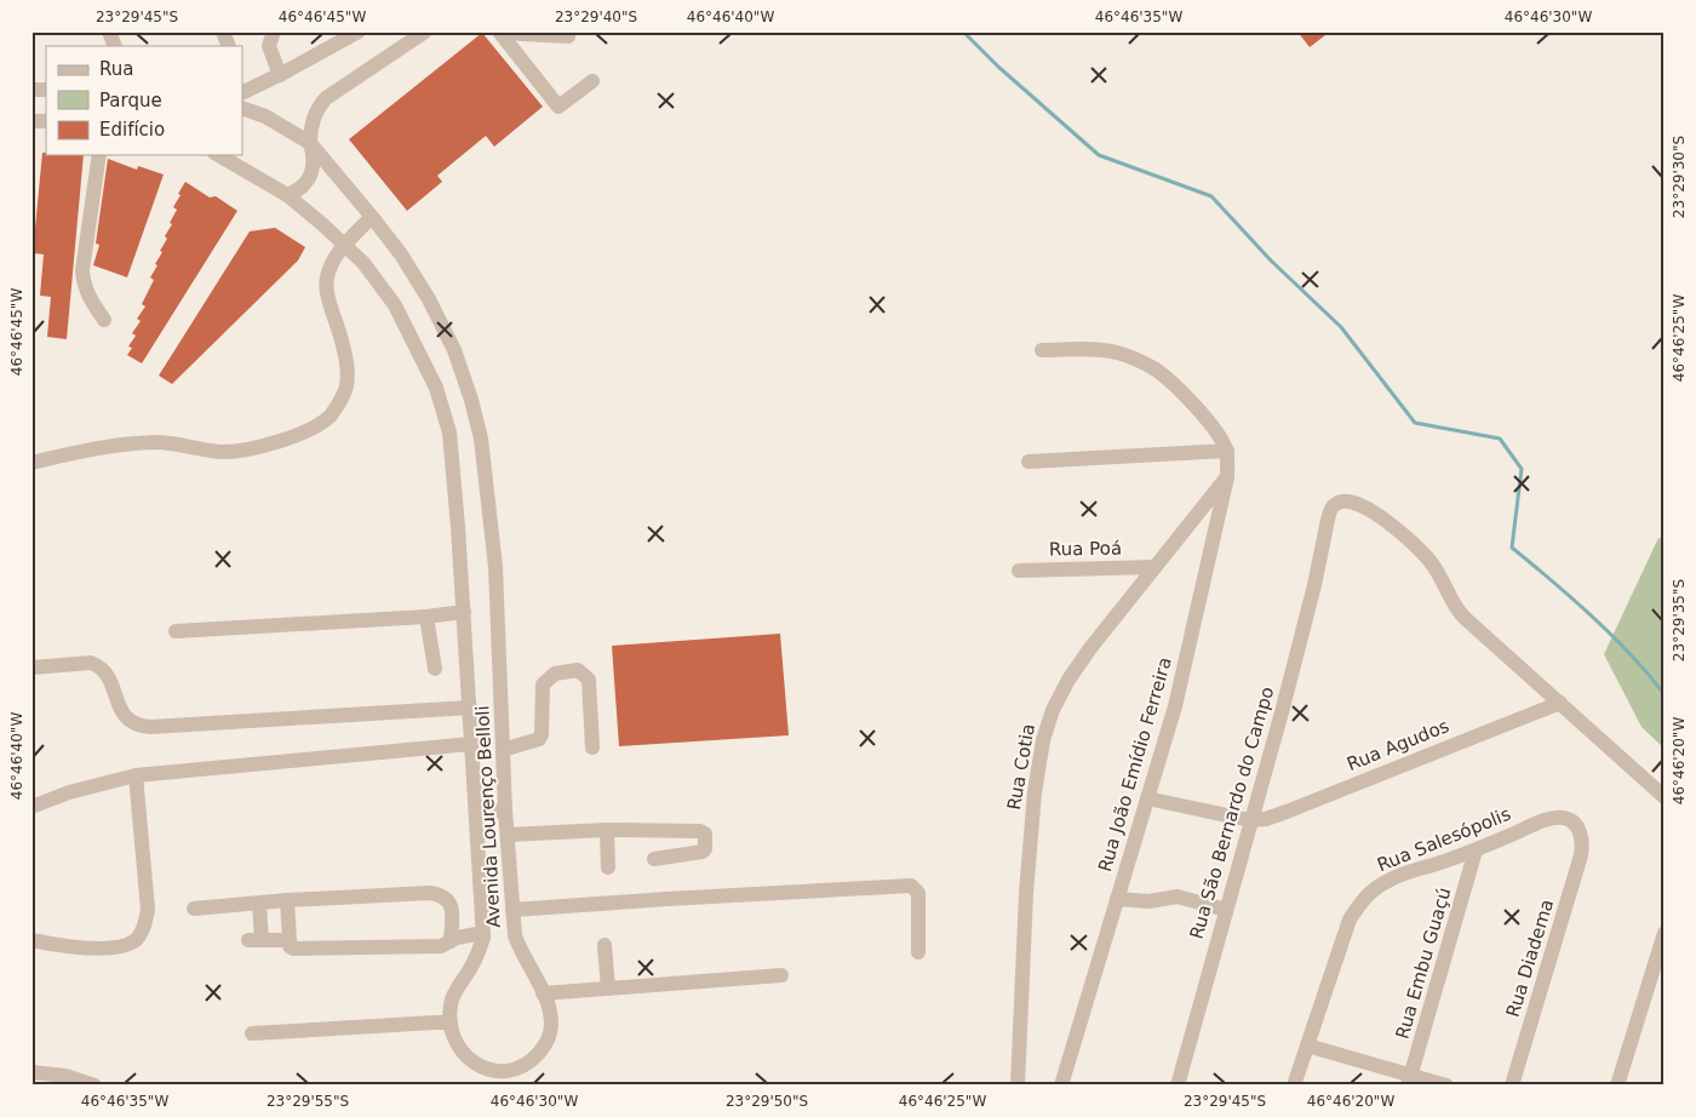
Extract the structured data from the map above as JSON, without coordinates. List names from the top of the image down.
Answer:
{
  "streets": {
    "street": [
      "Rua Poá",
      "Rua Agudos",
      "Rua João Emídio Ferreira",
      "Rua Cotia",
      "Rua São Bernardo do Campo",
      "Avenida Lourenço Belloli",
      "Rua Salesópolis",
      "Rua Diadema",
      "Rua Embu Guaçú"
    ]
  },
  "crossings": [
    ["Rua Poá", "Rua Cotia"],
    ["Rua Agudos", "Rua São Bernardo do Campo"],
    ["Rua João Emídio Ferreira", "Rua Cotia"],
    ["Rua Salesópolis", "Rua Diadema"],
    ["Rua Salesópolis", "Rua Embu Guaçú"]
  ],
  "legend": ["Rua", "Parque", "Edifício"],
  "coordinates": [
    "23°29'45\"S",
    "46°46'45\"W",
    "23°29'40\"S",
    "46°46'40\"W",
    "46°46'35\"W",
    "46°46'30\"W",
    "23°29'30\"S",
    "46°46'25\"W",
    "23°29'35\"S",
    "46°46'20\"W",
    "23°29'55\"S",
    "23°29'50\"S"
  ]
}
